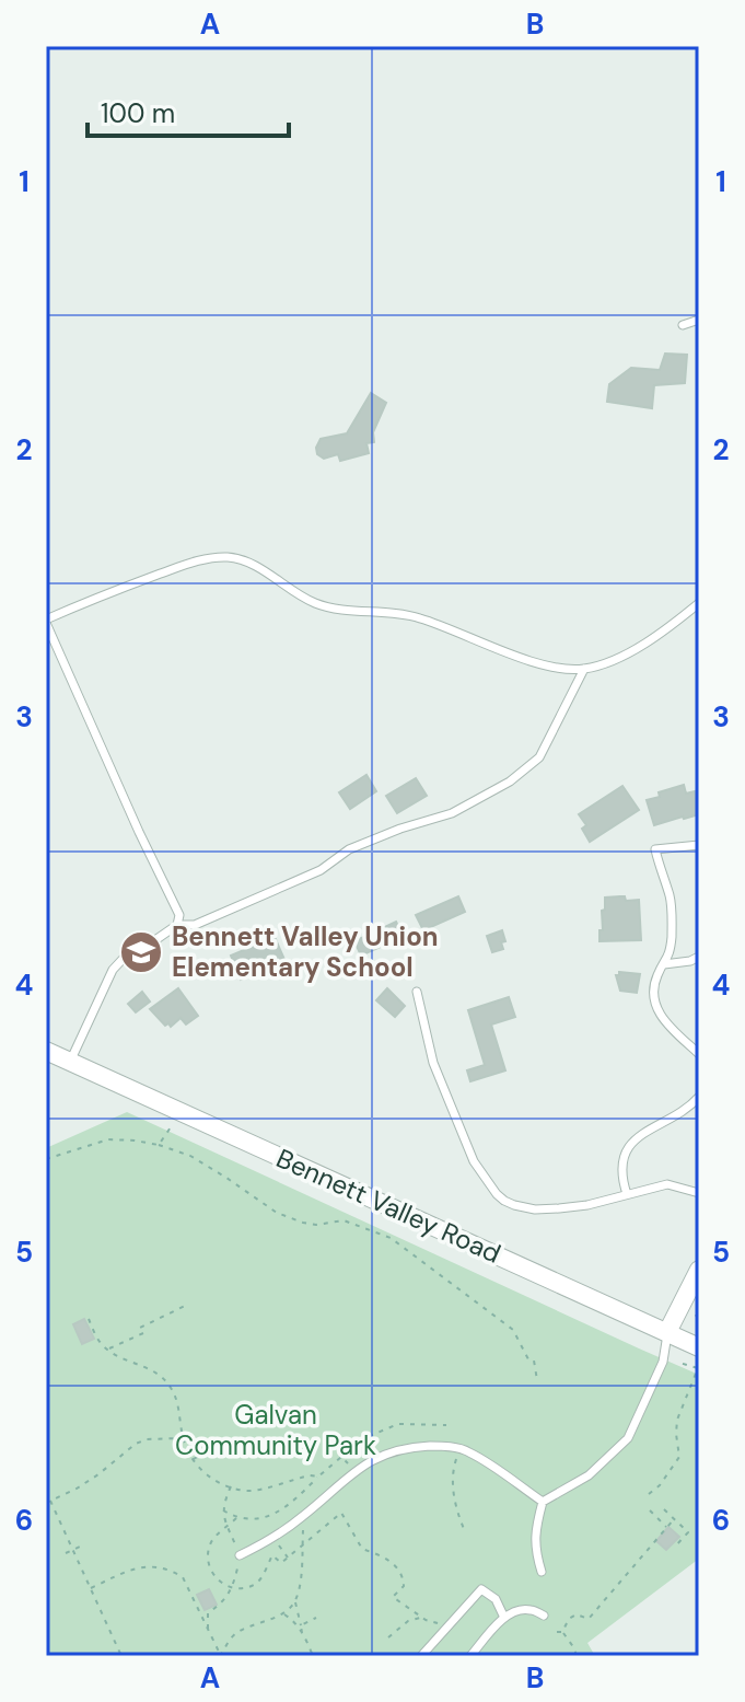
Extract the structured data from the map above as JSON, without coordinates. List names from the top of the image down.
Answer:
{
  "streets": {
    "street": ["Bennett Valley Road"]
  },
  "parks": ["Galvan Community Park"],
  "places": {
    "school or university": ["Bennett Valley Union Elementary School"]
  },
  "scale_bar": "100 m",
  "grid": {
    "columns": ["A", "B"],
    "rows": [
      "1",
      "2",
      "3",
      "4",
      "5",
      "6"
    ]
  }
}
